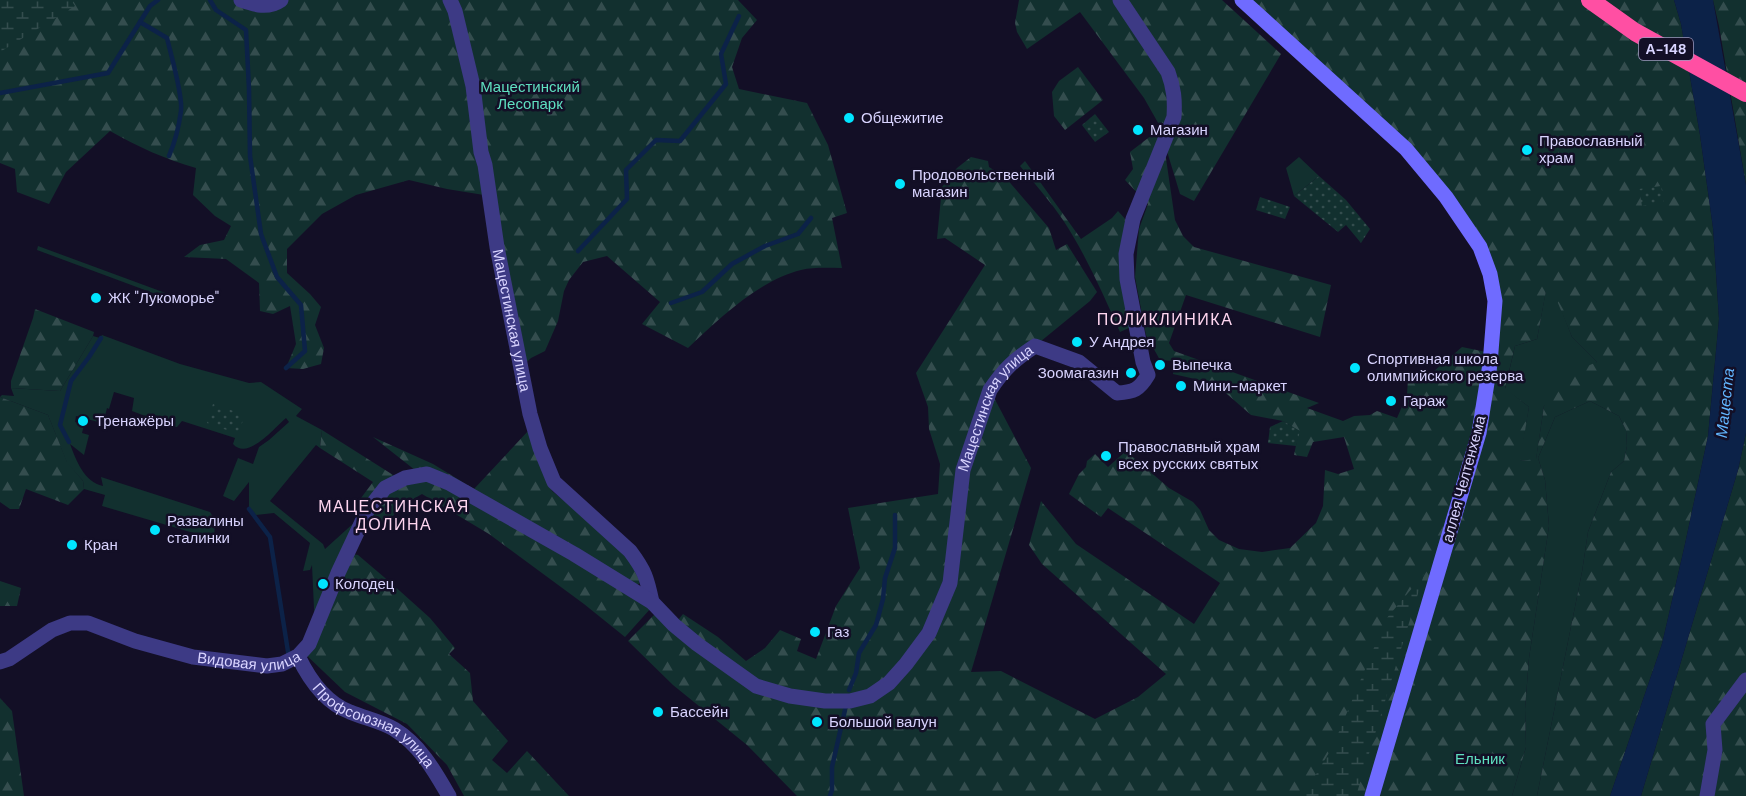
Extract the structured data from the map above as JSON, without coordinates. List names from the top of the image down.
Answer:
{
  "streets": {
    "highway": ["А-148"],
    "main road": ["аллея Челтенхема"],
    "street": ["Мацестинская улица", "Видовая улица", "Профсоюзная улица"]
  },
  "crossings": [
    ["Мацестинская улица", "Видовая улица"],
    ["Видовая улица", "Профсоюзная улица"]
  ],
  "districts": ["ПОЛИКЛИНИКА", "МАЦЕСТИНСКАЯ ДОЛИНА"],
  "water": ["Мацеста"],
  "parks": ["Мацестинский Лесопарк", "Ельник"],
  "places": [
    "Общежитие",
    "Магазин",
    "Православный храм",
    "Продовольственный магазин",
    "ЖК \"Лукоморье\"",
    "У Андрея",
    "Выпечка",
    "Спортивная школа олимпийского резерва",
    "Зоомагазин",
    "Мини-маркет",
    "Гараж",
    "Тренажёры",
    "Православный храм всех русских святых",
    "Развалины сталинки",
    "Кран",
    "Колодец",
    "Газ",
    "Бассейн",
    "Большой валун"
  ]
}
